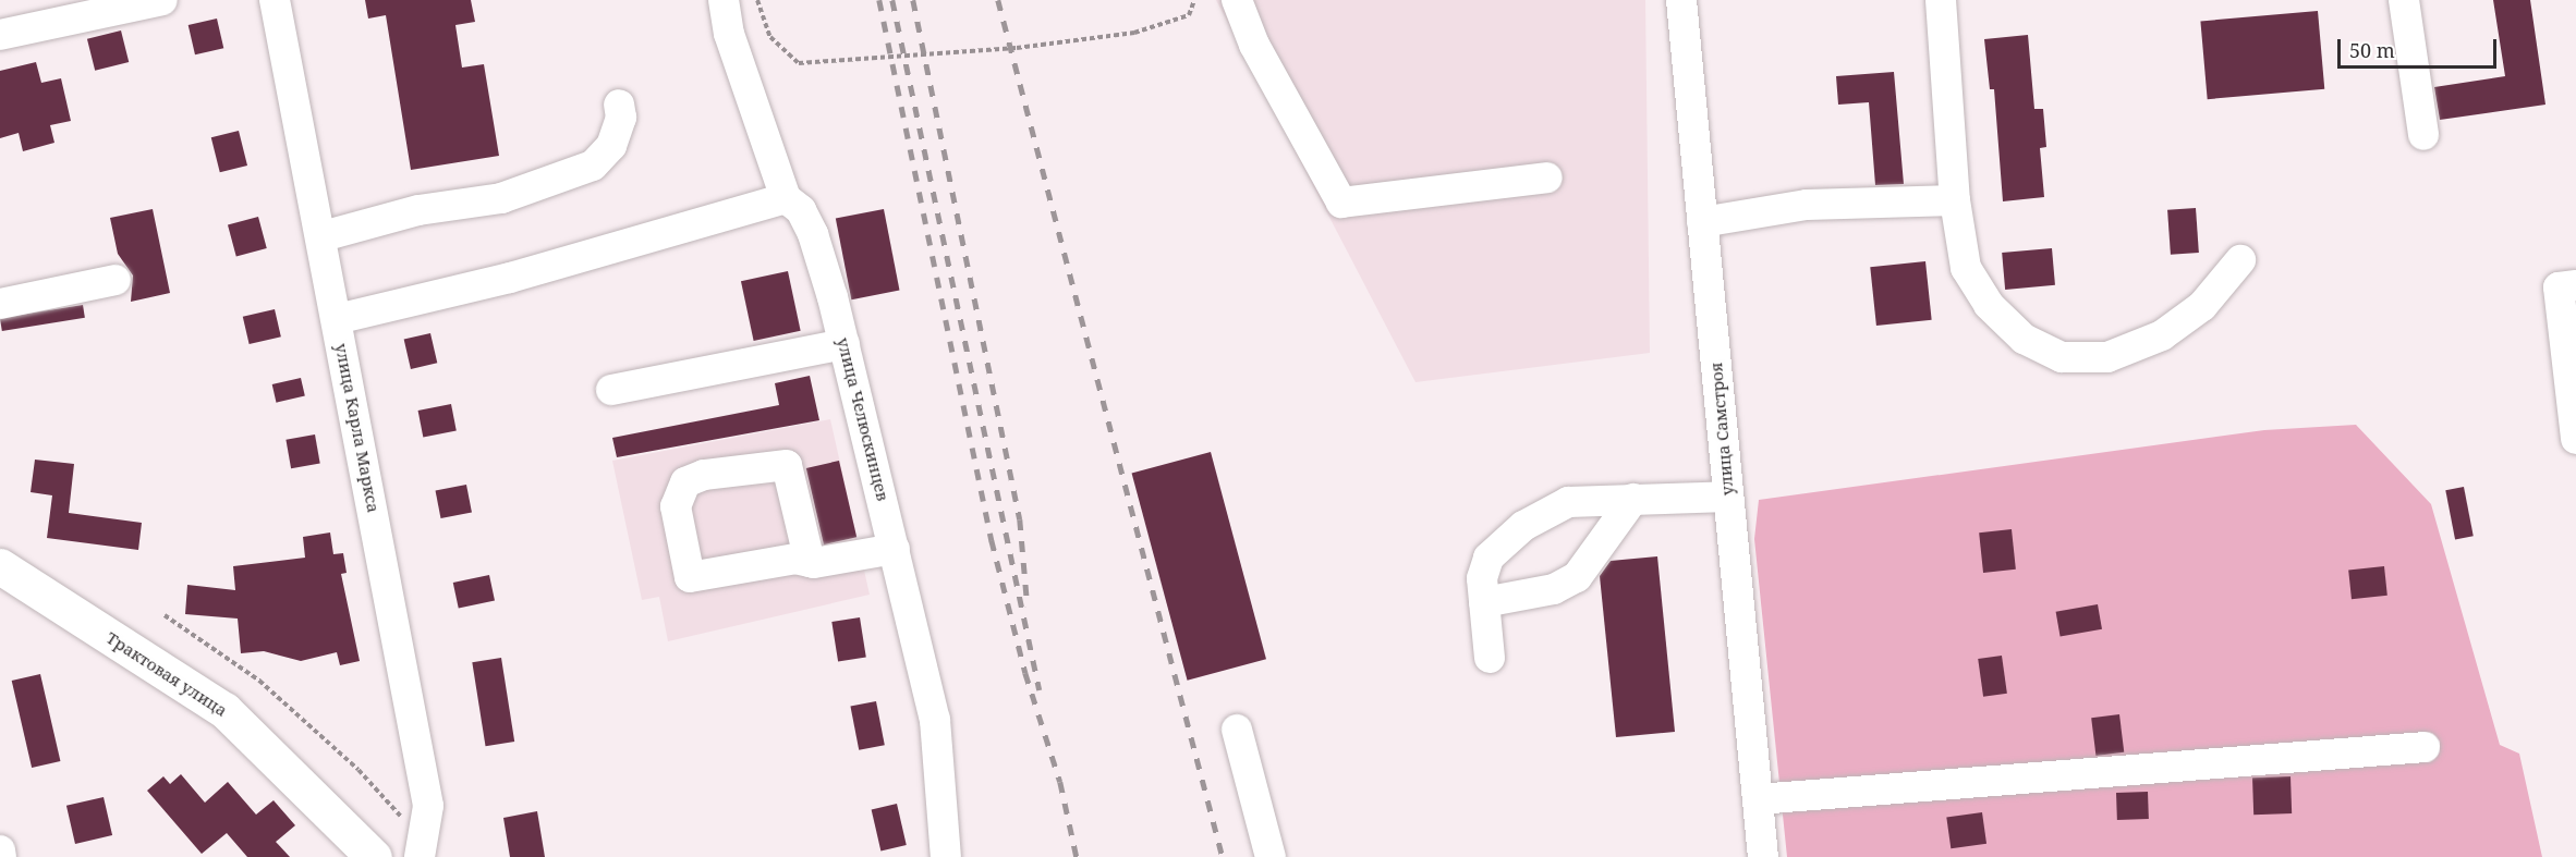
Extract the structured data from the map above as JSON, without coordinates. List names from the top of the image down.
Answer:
{
  "streets": {
    "main road": ["Трактовая улица"],
    "street": ["улица Челюскинцев", "улица Карла Маркса", "улица Самстроя"]
  },
  "scale_bar": "50 m"
}
